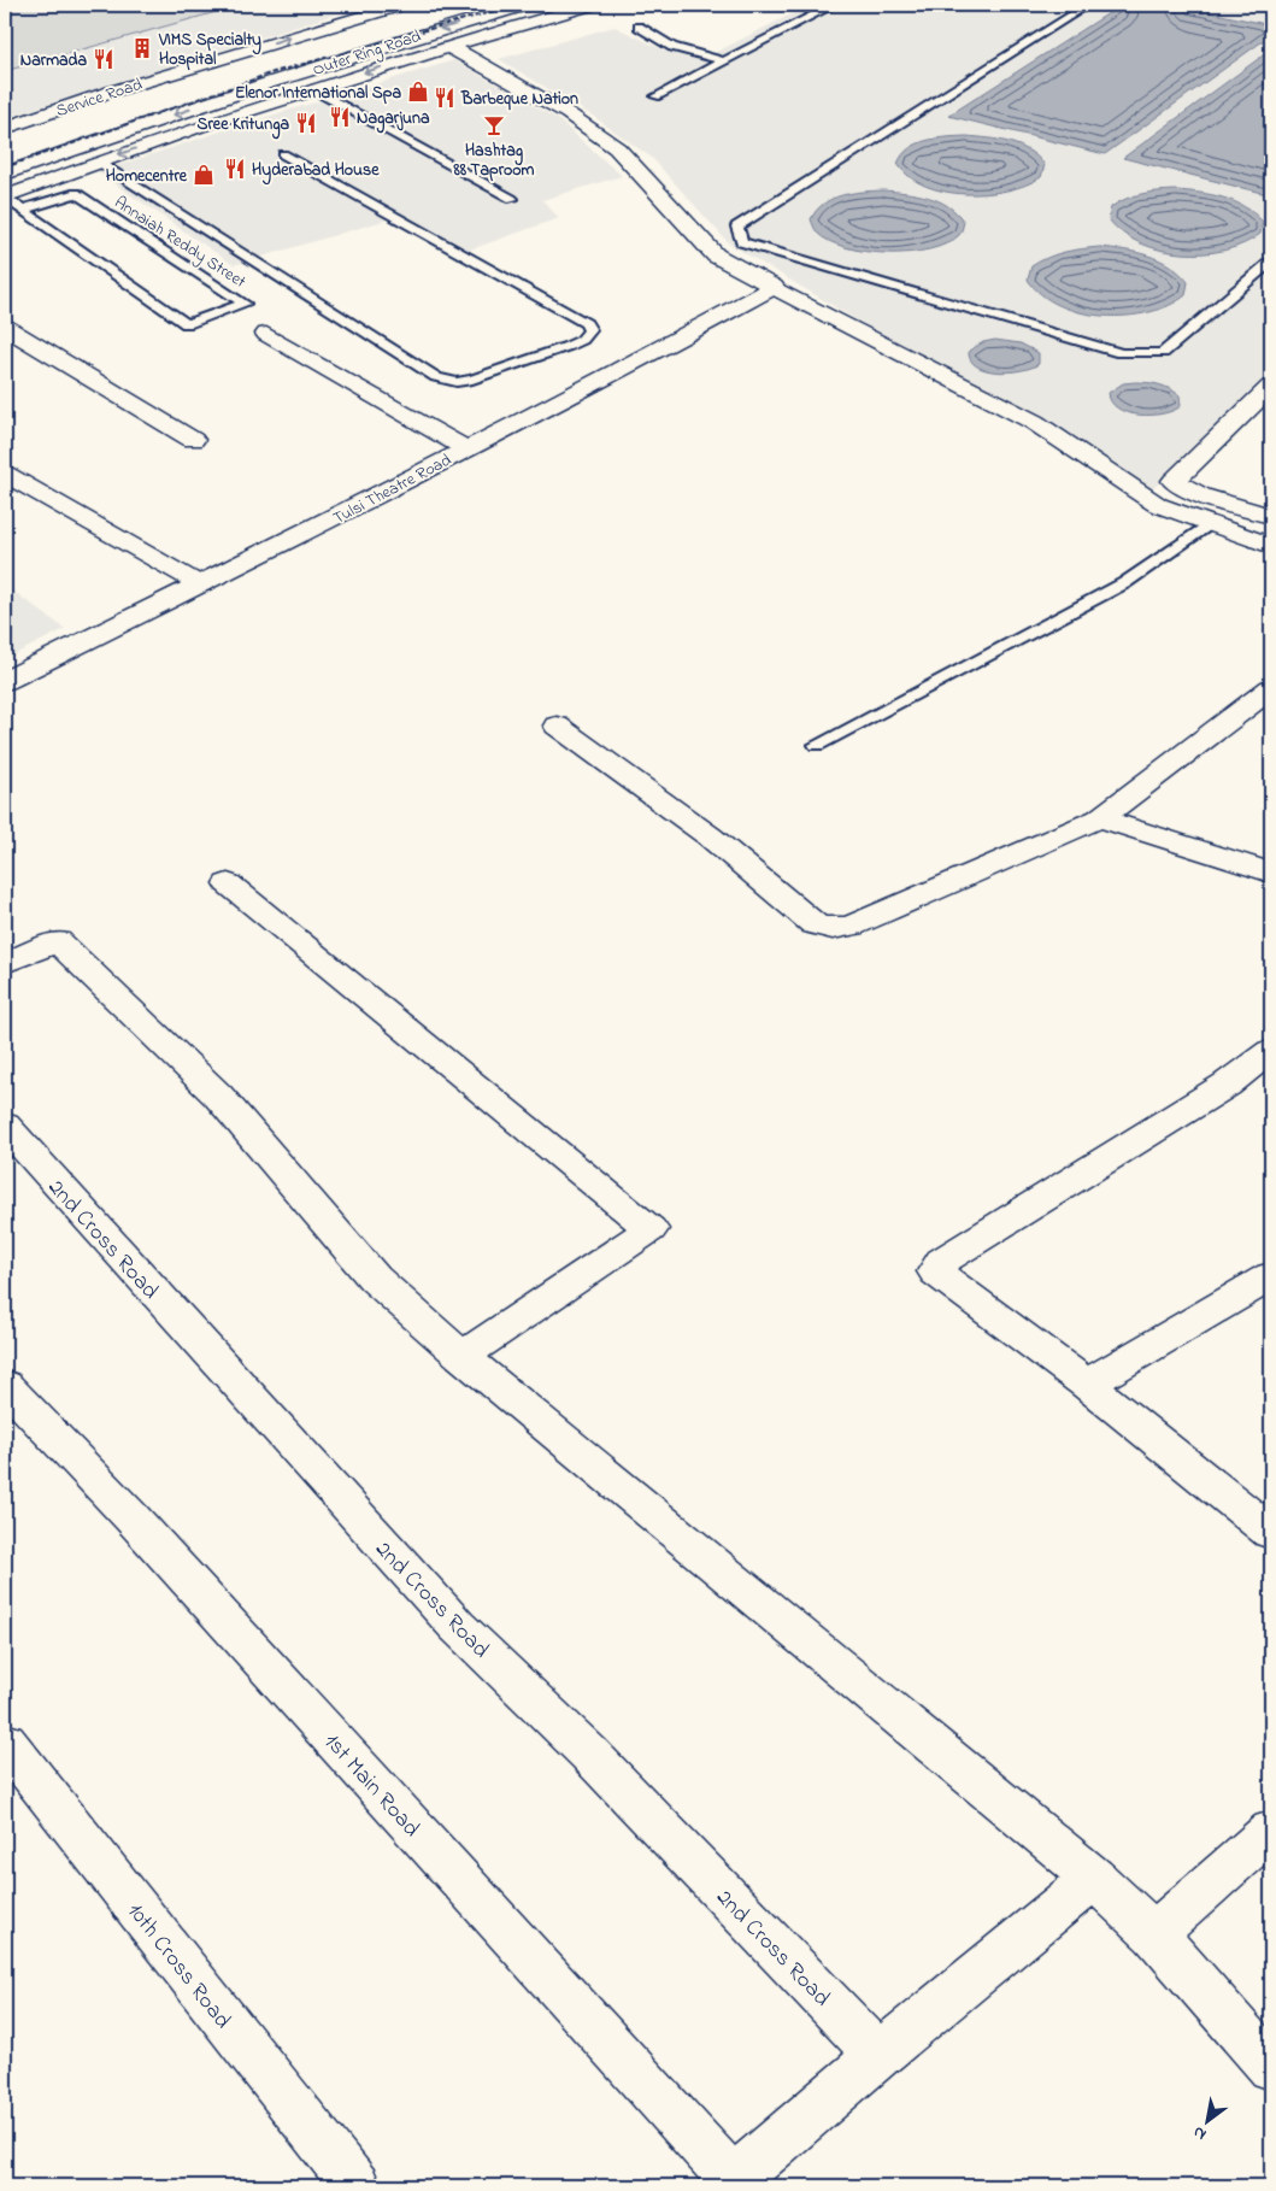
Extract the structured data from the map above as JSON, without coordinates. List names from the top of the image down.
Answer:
{
  "streets": {
    "main road": [
      "Outer Ring Road",
      "Service Road",
      "Tulsi Theatre Road",
      "2nd Cross Road",
      "1st Main Road",
      "10th Cross Road"
    ],
    "lane": ["Annaiah Reddy Street"]
  },
  "crossings": [
    ["Outer Ring Road", "Service Road"]
  ],
  "places": {
    "building": ["VIMS Specialty Hospital"],
    "restaurant": [
      "Narmada",
      "Barbeque Nation",
      "Nagarjuna",
      "Sree Kritunga",
      "Hyderabad House"
    ],
    "shop": ["Elenor International Spa", "Homecentre"],
    "bar": ["Hashtag 88 Taproom"]
  },
  "north": "bottom left"
}
